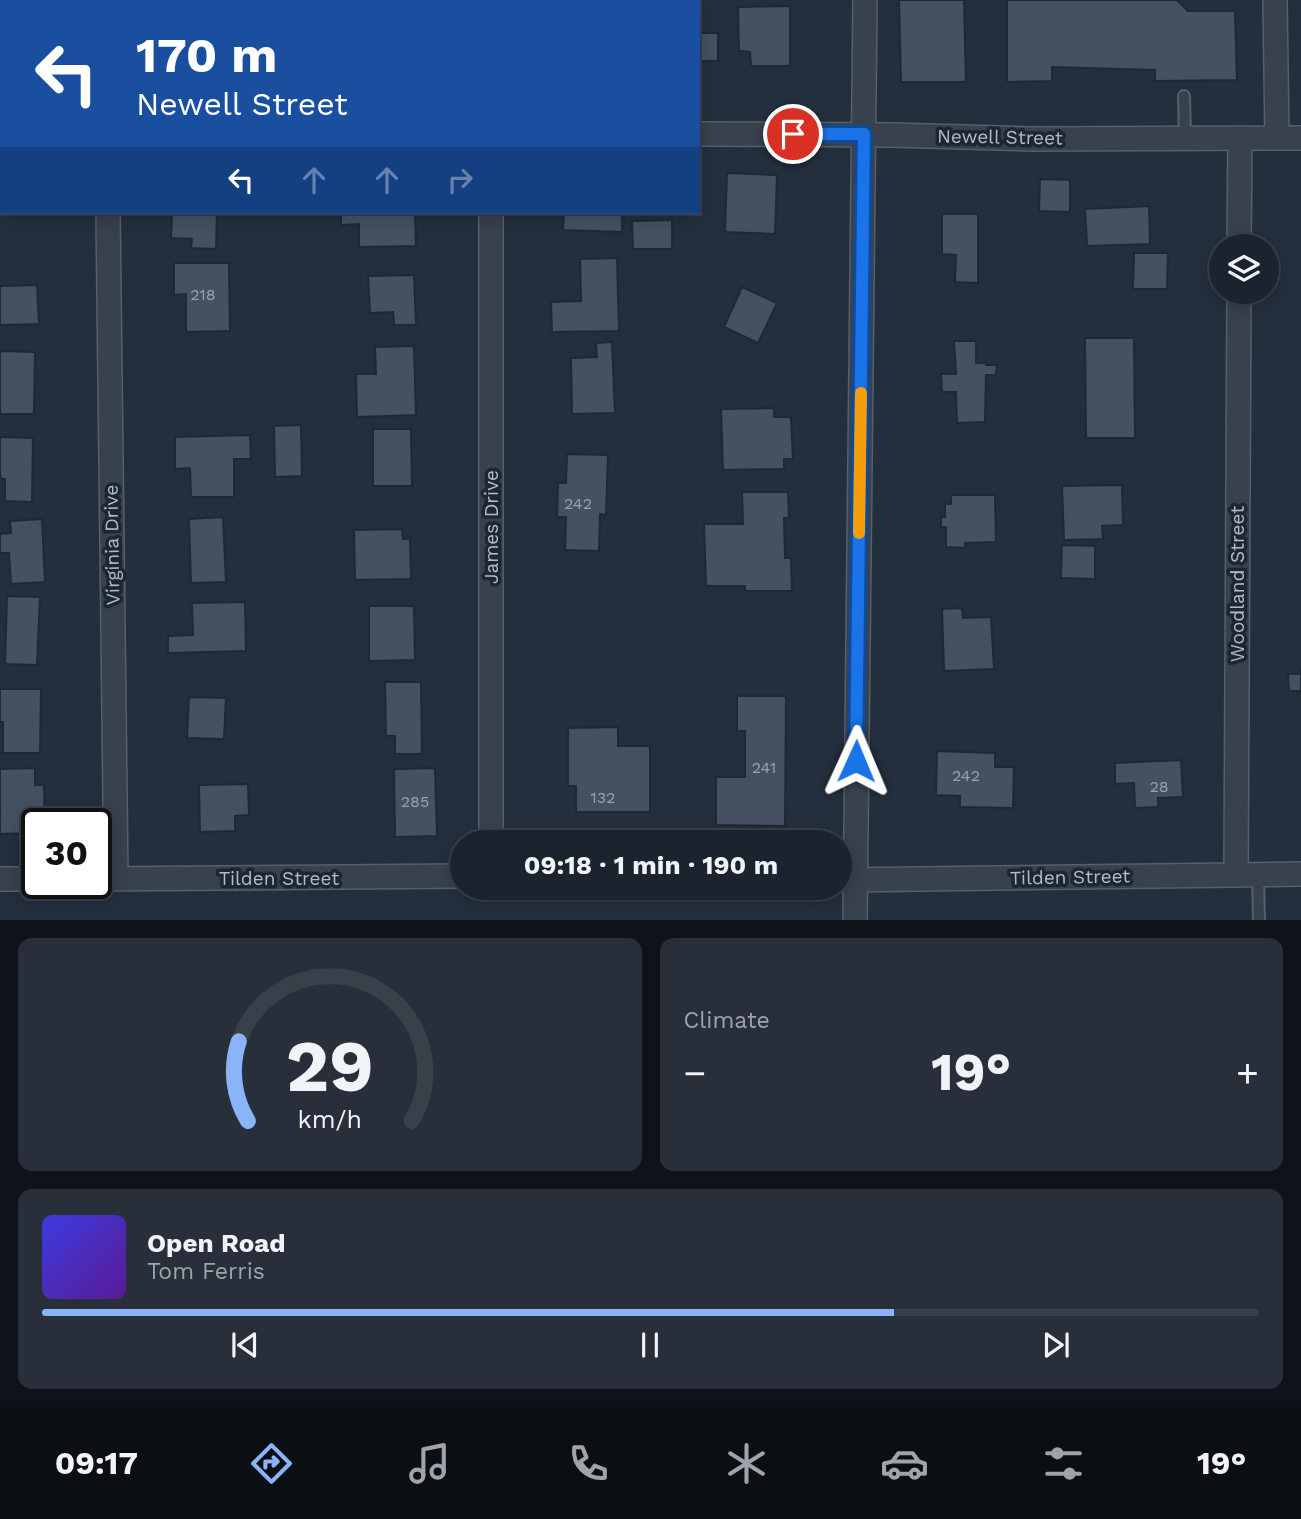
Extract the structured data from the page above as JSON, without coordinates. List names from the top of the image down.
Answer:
{
  "streets": {
    "street": [
      "Newell Street",
      "James Drive",
      "Virginia Drive",
      "Woodland Street",
      "Tilden Street"
    ]
  },
  "crossings": [
    ["Woodland Street", "Tilden Street"]
  ],
  "house_numbers": [
    "218",
    "242",
    "241",
    "242",
    "28",
    "132",
    "285"
  ],
  "page": {
    "turn": ["170 m", "Newell Street"],
    "limit": "30",
    "trip": "09:18 · 1 min · 190 m",
    "tile": "Climate",
    "heat": ["−", "19°", "+"],
    "song": ["Open Road", "Tom Ferris"],
    "tabs": ["09:17", "19°"],
    "gauge": ["29", "km/h"]
  }
}
